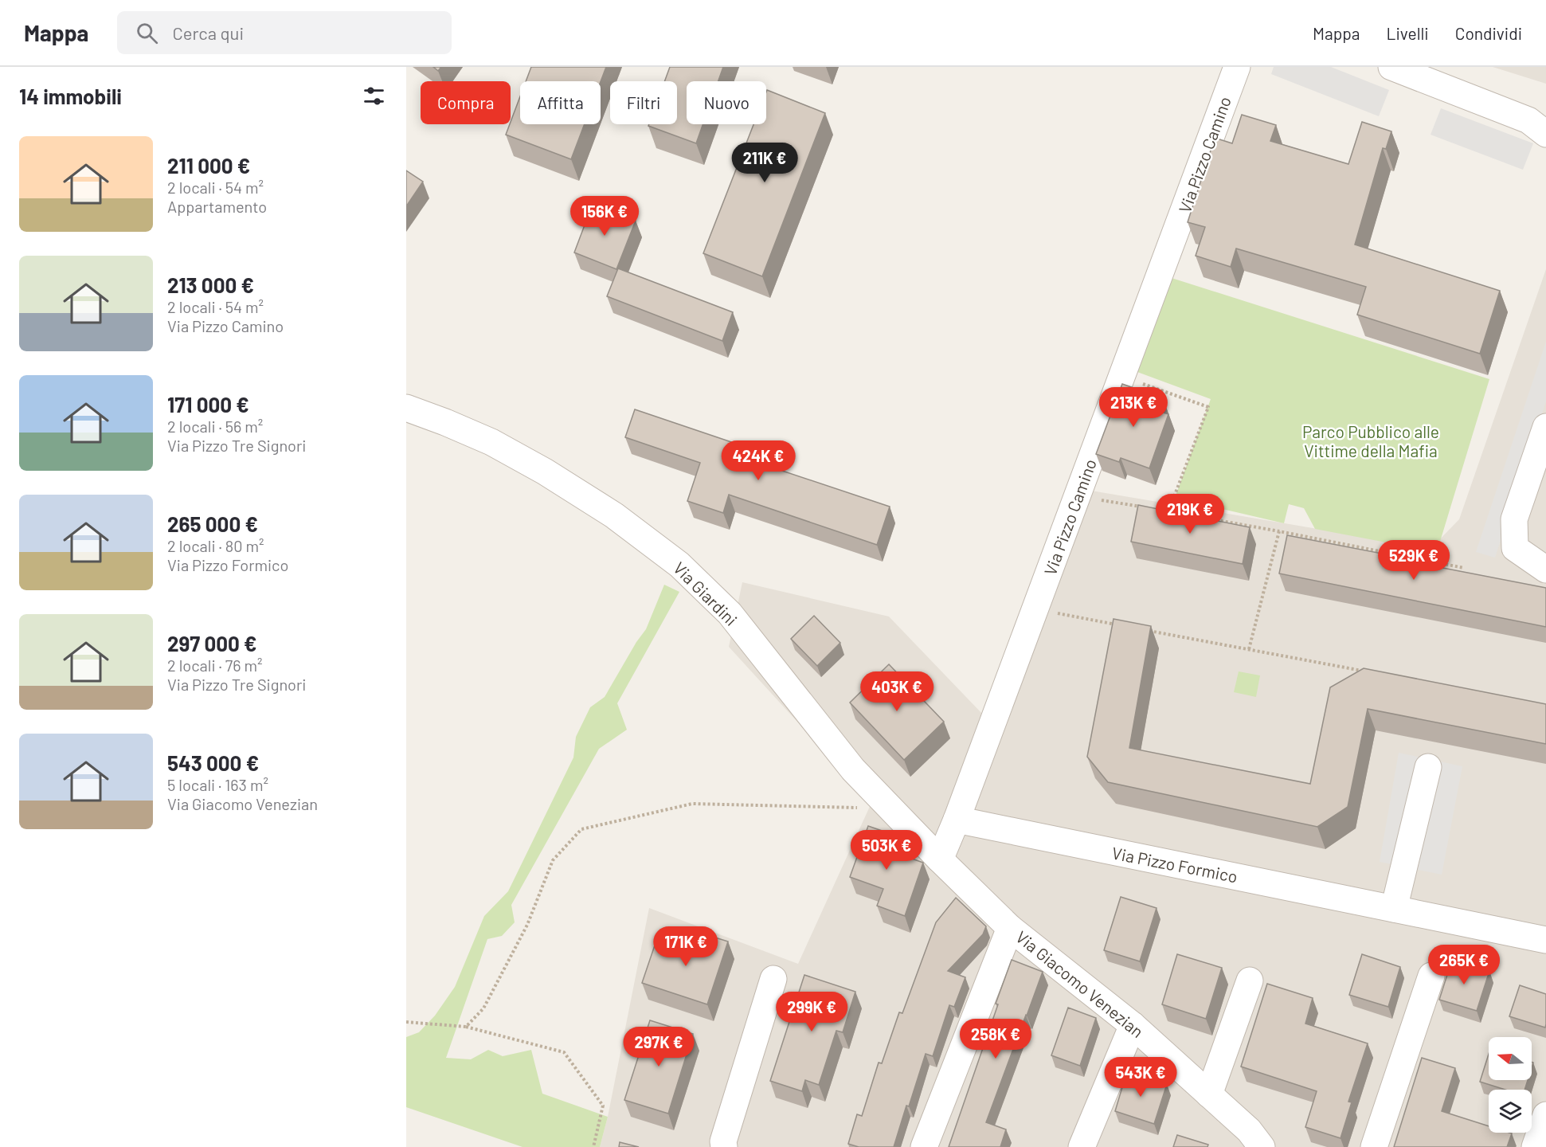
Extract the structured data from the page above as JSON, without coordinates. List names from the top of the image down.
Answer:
{
  "streets": {
    "street": [
      "Via Pizzo Camino",
      "Via Giardini",
      "Via Pizzo Formico",
      "Via Giacomo Venezian"
    ]
  },
  "crossings": [
    ["Via Pizzo Camino", "Via Giardini"],
    ["Via Pizzo Camino", "Via Pizzo Formico"],
    ["Via Pizzo Camino", "Via Giacomo Venezian"],
    ["Via Giardini", "Via Giacomo Venezian"]
  ],
  "parks": ["Parco Pubblico alle Vittime della Mafia"],
  "north": "left",
  "page": {
    "header": "Mappa",
    "search": "Cerca qui",
    "nav": ["Mappa", "Livelli", "Condividi"],
    "heading": "14 immobili",
    "chip": [
      "Compra",
      "Affitta",
      "Filtri",
      "Nuovo"
    ],
    "list": [
      {
        "name": "211 000 €",
        "note": "2 locali · 54 m² · Appartamento"
      },
      {
        "name": "213 000 €",
        "note": "2 locali · 54 m² · Via Pizzo Camino"
      },
      {
        "name": "171 000 €",
        "note": "2 locali · 56 m² · Via Pizzo Tre Signori"
      },
      {
        "name": "265 000 €",
        "note": "2 locali · 80 m² · Via Pizzo Formico"
      },
      {
        "name": "297 000 €",
        "note": "2 locali · 76 m² · Via Pizzo Tre Signori"
      },
      {
        "name": "543 000 €",
        "note": "5 locali · 163 m² · Via Giacomo Venezian"
      }
    ],
    "price": [
      "211K €",
      "156K €",
      "213K €",
      "424K €",
      "219K €",
      "529K €",
      "403K €",
      "503K €",
      "171K €",
      "265K €",
      "299K €",
      "258K €",
      "297K €",
      "543K €"
    ]
  }
}
